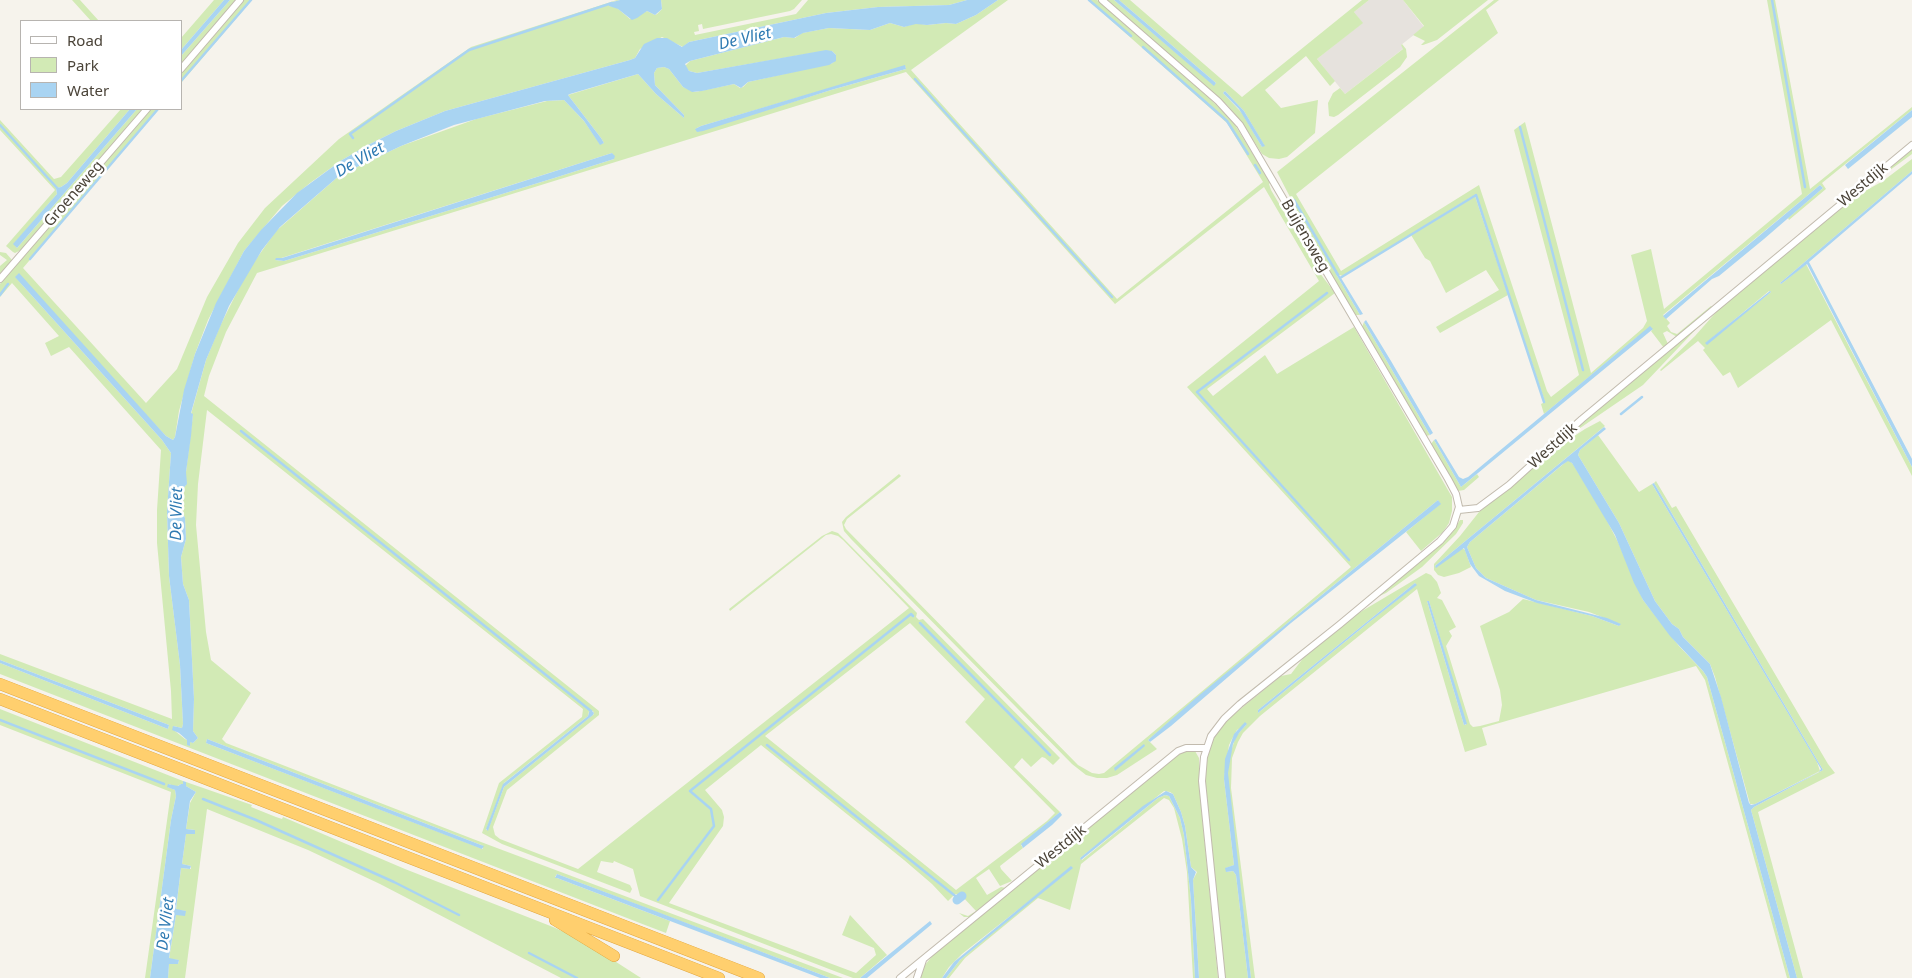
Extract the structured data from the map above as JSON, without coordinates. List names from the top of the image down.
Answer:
{
  "streets": {
    "street": ["Westdijk", "Groeneweg", "Buijensweg"]
  },
  "crossings": [
    ["Westdijk", "Buijensweg"]
  ],
  "water": ["De Vliet"],
  "legend": ["Road", "Park", "Water"]
}
